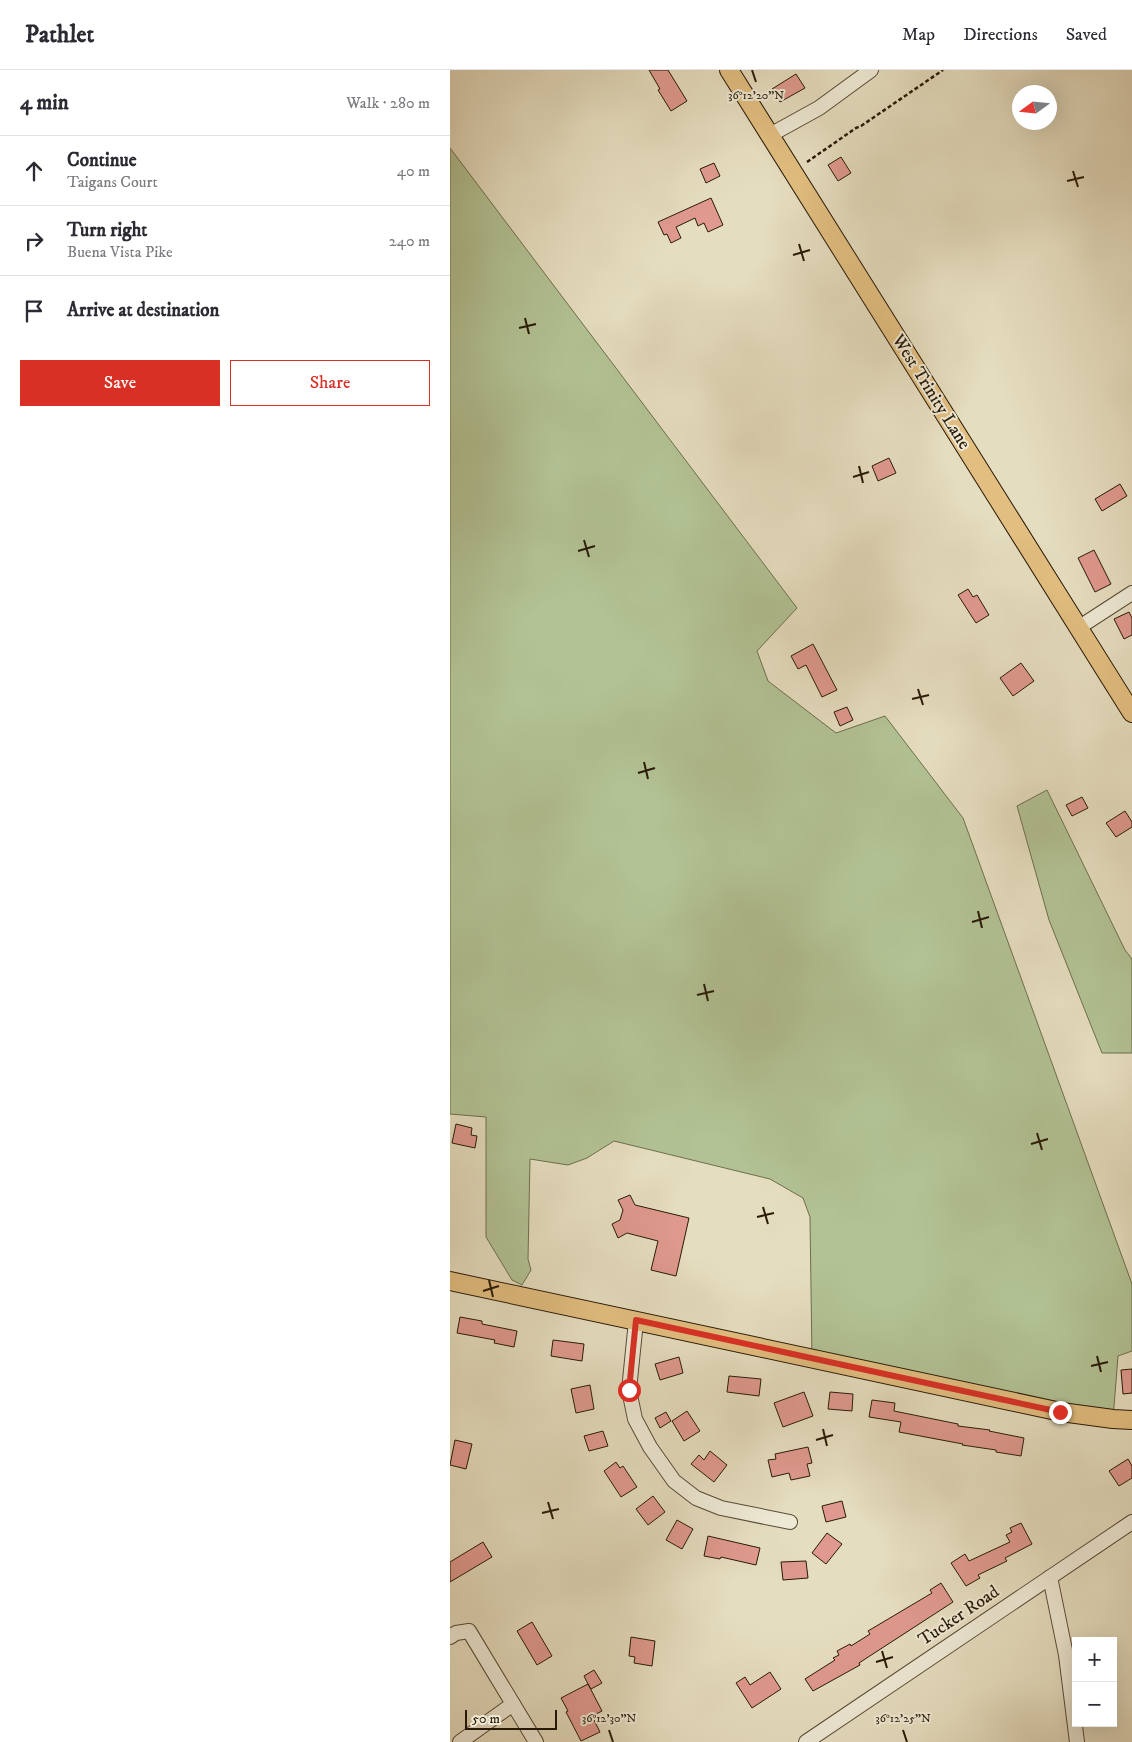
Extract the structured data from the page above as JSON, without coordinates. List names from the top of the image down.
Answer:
{
  "streets": {
    "main road": ["West Trinity Lane"],
    "street": ["Tucker Road"]
  },
  "scale_bar": "50 m",
  "north": "left",
  "page": {
    "header": "Pathlet",
    "nav": ["Map", "Directions", "Saved"],
    "heading": ["4 min", "Walk · 280 m"],
    "list": [
      ["Continue", "Taigans Court", "40 m"],
      ["Turn right", "Buena Vista Pike", "240 m"],
      "Arrive at destination"
    ],
    "buttons": ["Save", "Share"],
    "map_buttons": ["+", "−"],
    "scale": "50 m"
  },
  "coordinates": ["36°12'20\"N", "36°12'30\"N", "36°12'25\"N"]
}
